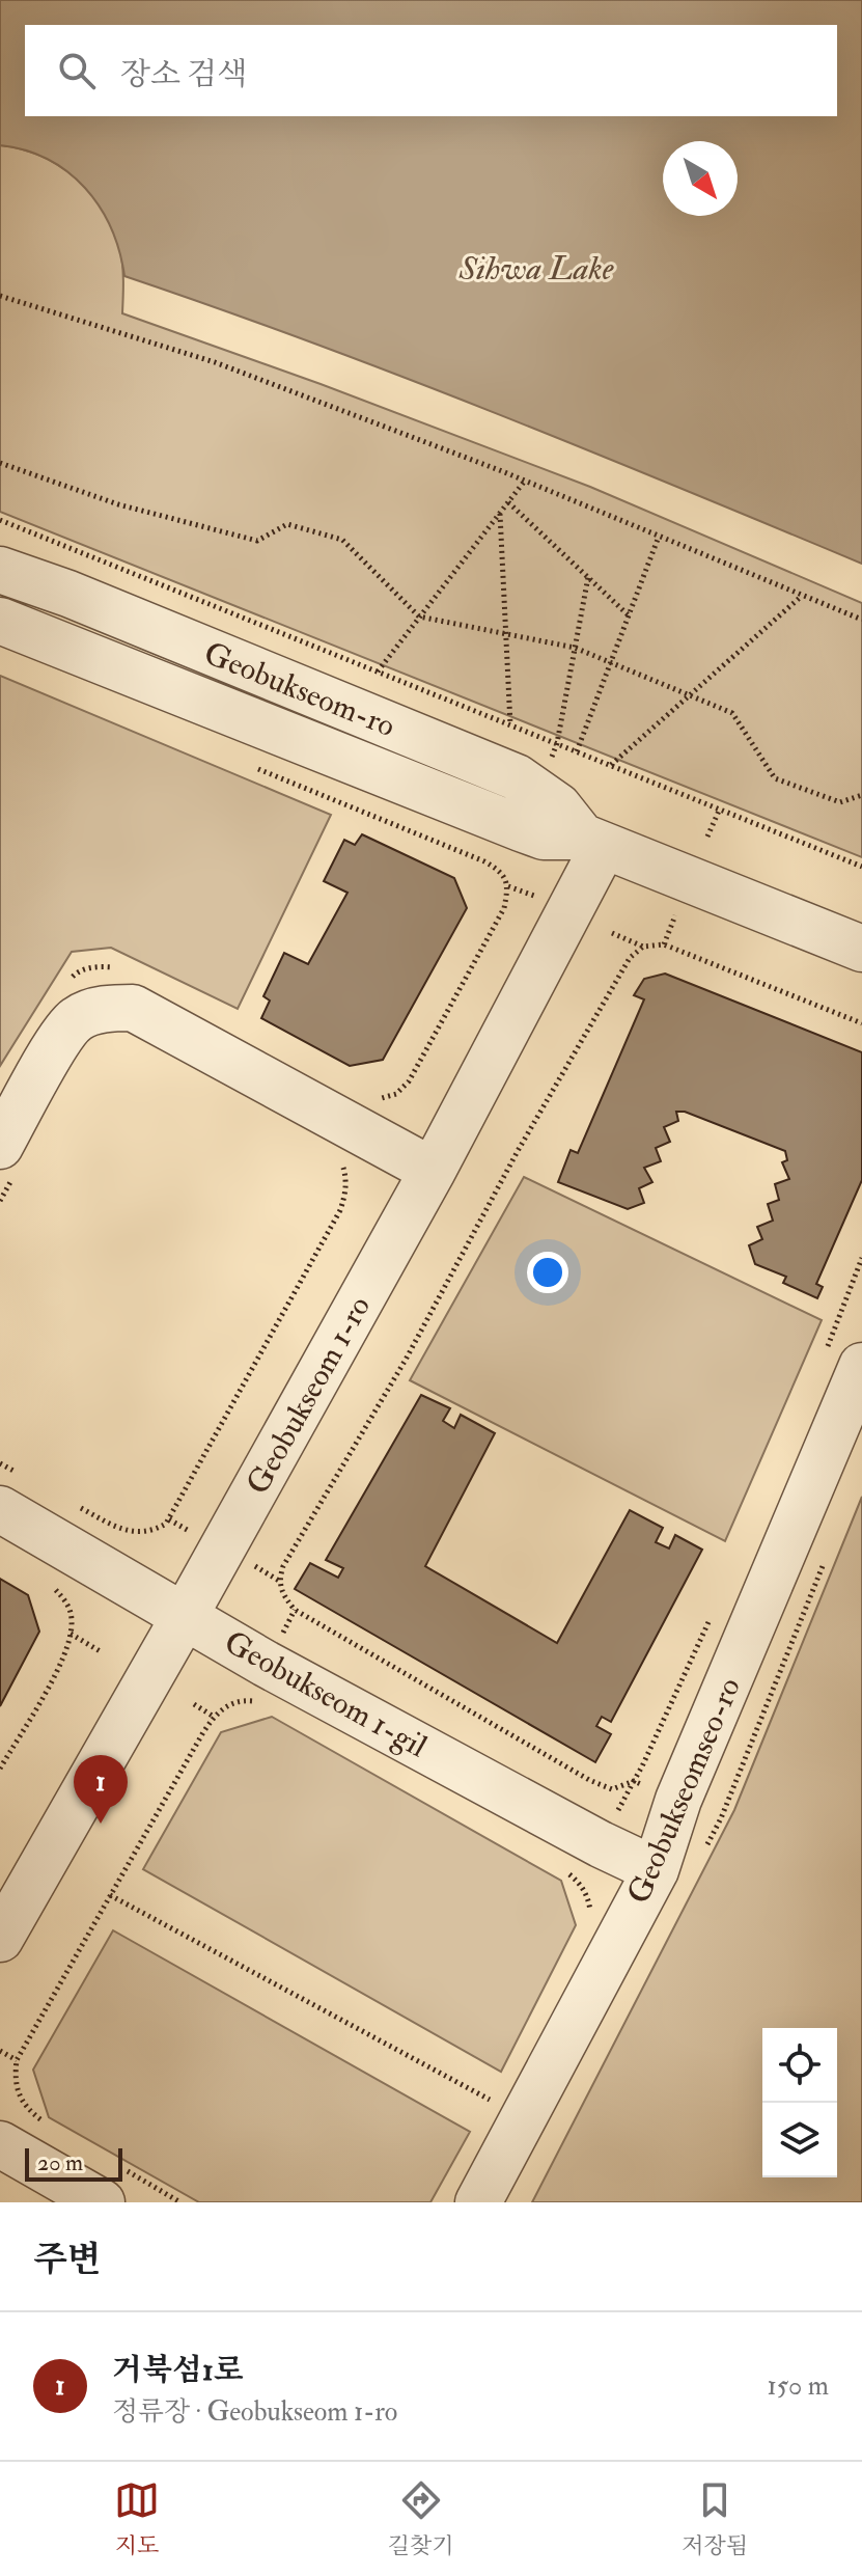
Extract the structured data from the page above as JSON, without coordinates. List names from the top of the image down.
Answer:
{
  "streets": {
    "street": [
      "Geobukseom-ro",
      "Geobukseom 1-ro",
      "Geobukseom 1-gil",
      "Geobukseomseo-ro"
    ]
  },
  "crossings": [
    ["Geobukseom-ro", "Geobukseom 1-ro"],
    ["Geobukseom 1-ro", "Geobukseom 1-gil"],
    ["Geobukseom 1-gil", "Geobukseomseo-ro"]
  ],
  "water": ["Sihwa Lake"],
  "scale_bar": "20 m",
  "north": "bottom right",
  "page": {
    "search": "장소 검색",
    "pins": "1",
    "scale": "20 m",
    "heading": "주변",
    "list": [
      {
        "mark": "1",
        "name": "거북섬1로",
        "note": "정류장 · Geobukseom 1-ro",
        "value": "150 m"
      }
    ],
    "nav": ["지도", "길찾기", "저장됨"]
  }
}
